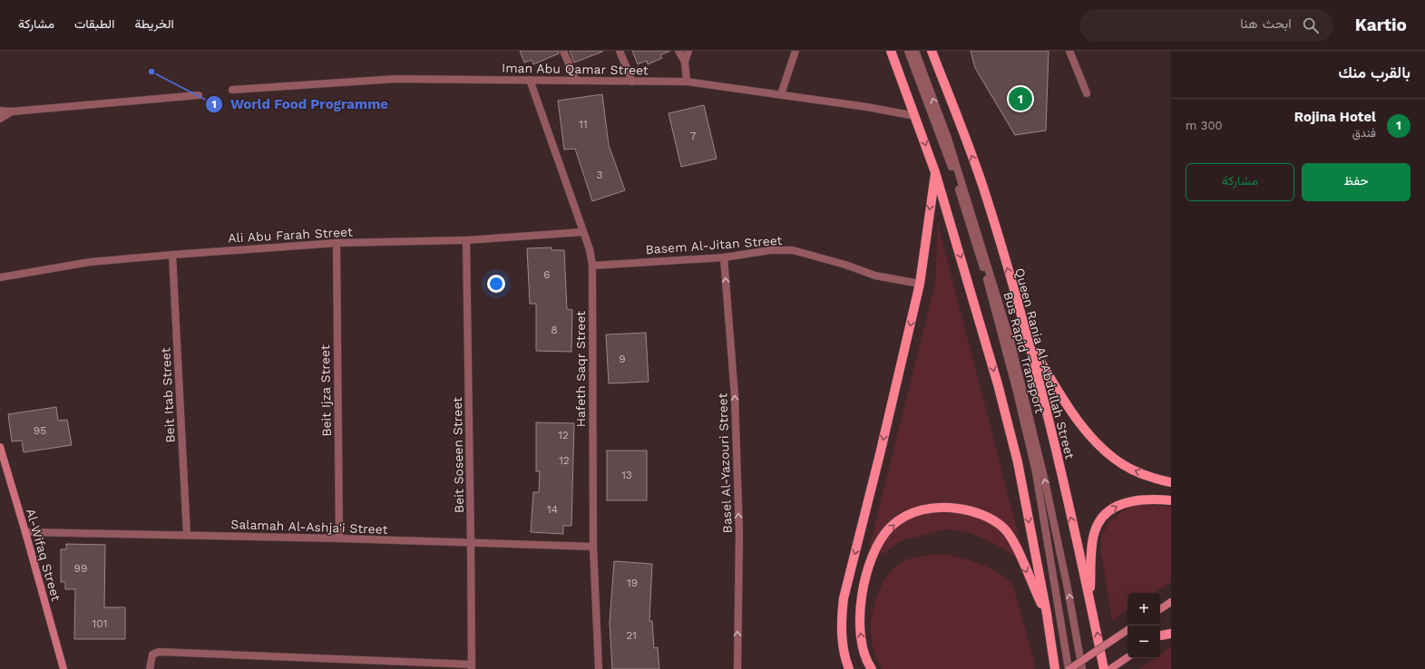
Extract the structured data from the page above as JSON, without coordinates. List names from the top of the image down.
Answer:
{
  "streets": {
    "main road": ["Queen Rania Al-Abdullah Street"],
    "street": [
      "Iman Abu Qamar Street",
      "Ali Abu Farah Street",
      "Basem Al-Jitan Street",
      "Bus Rapid Transport",
      "Hafeth Saqr Street",
      "Beit Ijza Street",
      "Beit Itab Street",
      "Beit Soseen Street",
      "Basel Al-Yazouri Street",
      "Salamah Al-Ashja'i Street",
      "Al-Wifaq Street"
    ]
  },
  "crossings": [
    ["Iman Abu Qamar Street", "Hafeth Saqr Street"],
    ["Ali Abu Farah Street", "Hafeth Saqr Street"],
    ["Ali Abu Farah Street", "Beit Ijza Street"],
    ["Ali Abu Farah Street", "Beit Itab Street"],
    ["Ali Abu Farah Street", "Beit Soseen Street"],
    ["Basem Al-Jitan Street", "Hafeth Saqr Street"],
    ["Basem Al-Jitan Street", "Basel Al-Yazouri Street"],
    ["Hafeth Saqr Street", "Salamah Al-Ashja'i Street"],
    ["Beit Ijza Street", "Salamah Al-Ashja'i Street"],
    ["Beit Itab Street", "Salamah Al-Ashja'i Street"],
    ["Beit Soseen Street", "Salamah Al-Ashja'i Street"],
    ["Salamah Al-Ashja'i Street", "Al-Wifaq Street"]
  ],
  "one_way": ["Basel Al-Yazouri Street"],
  "places": ["World Food Programme"],
  "house_numbers": [
    "11",
    "7",
    "3",
    "6",
    "8",
    "9",
    "95",
    "12",
    "12",
    "13",
    "14",
    "99",
    "19",
    "101",
    "21"
  ],
  "page": {
    "header": "Kartio",
    "search": "ابحث هنا",
    "nav": ["الخريطة", "الطبقات", "مشاركة"],
    "heading": "بالقرب منك",
    "pins": "1",
    "list": [
      {
        "mark": "1",
        "name": "Rojina Hotel",
        "note": "فندق",
        "value": "300 m"
      }
    ],
    "buttons": ["حفظ", "مشاركة"],
    "map_buttons": ["+", "−"]
  }
}
